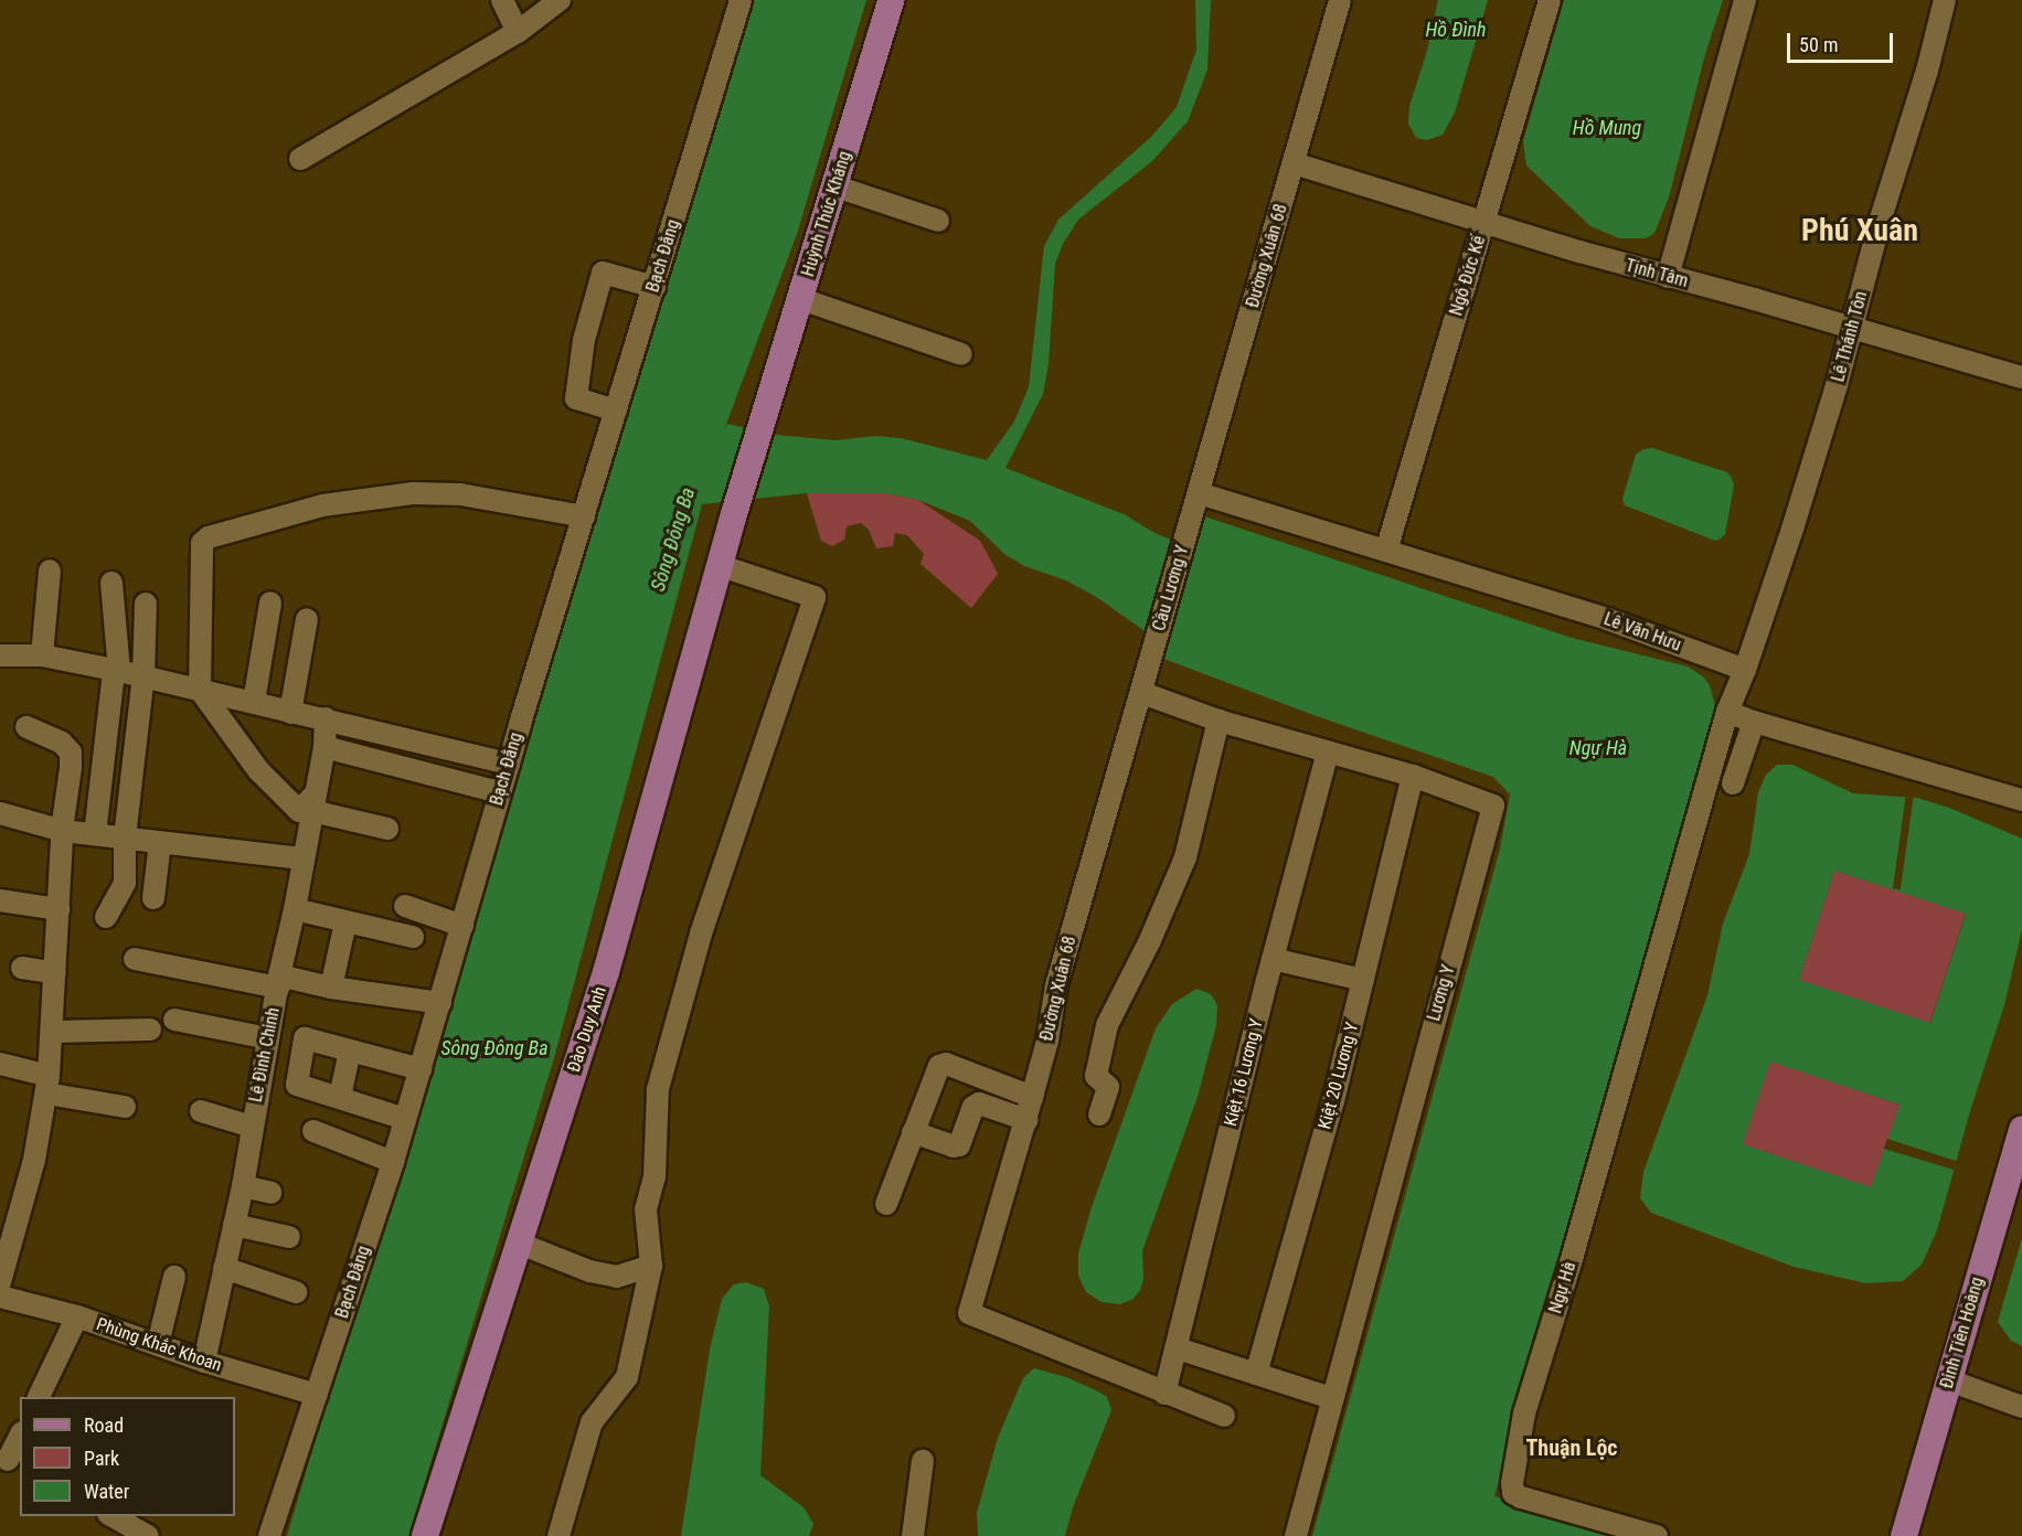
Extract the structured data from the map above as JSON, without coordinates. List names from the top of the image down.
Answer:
{
  "streets": {
    "main road": ["Huỳnh Thúc Kháng", "Đào Duy Anh", "Đinh Tiên Hoàng"],
    "street": [
      "Bạch Đằng",
      "Đường Xuân 68",
      "Tịnh Tâm",
      "Ngô Đức Kế",
      "Lê Thánh Tôn",
      "Cầu Lương Y",
      "Lê Văn Hưu",
      "Lương Y",
      "Lê Đình Chinh",
      "Kiệt 16 Lương Y",
      "Kiệt 20 Lương Y",
      "Ngự Hà",
      "Phùng Khắc Khoan"
    ]
  },
  "crossings": [
    ["Huỳnh Thúc Kháng", "Đào Duy Anh"],
    ["Bạch Đằng", "Phùng Khắc Khoan"],
    ["Đường Xuân 68", "Tịnh Tâm"],
    ["Đường Xuân 68", "Cầu Lương Y"],
    ["Đường Xuân 68", "Lê Văn Hưu"],
    ["Đường Xuân 68", "Lương Y"],
    ["Đường Xuân 68", "Kiệt 16 Lương Y"],
    ["Tịnh Tâm", "Ngô Đức Kế"],
    ["Tịnh Tâm", "Lê Thánh Tôn"],
    ["Ngô Đức Kế", "Lê Văn Hưu"],
    ["Lê Thánh Tôn", "Lê Văn Hưu"],
    ["Cầu Lương Y", "Lê Văn Hưu"],
    ["Lương Y", "Kiệt 16 Lương Y"],
    ["Lương Y", "Kiệt 20 Lương Y"],
    ["Lê Đình Chinh", "Phùng Khắc Khoan"]
  ],
  "districts": ["Phú Xuân", "Thuận Lộc"],
  "water": [
    "Hồ Đình",
    "Hồ Mung",
    "Sông Đông Ba",
    "Ngự Hà"
  ],
  "legend": ["Road", "Park", "Water"],
  "scale_bar": "50 m"
}
